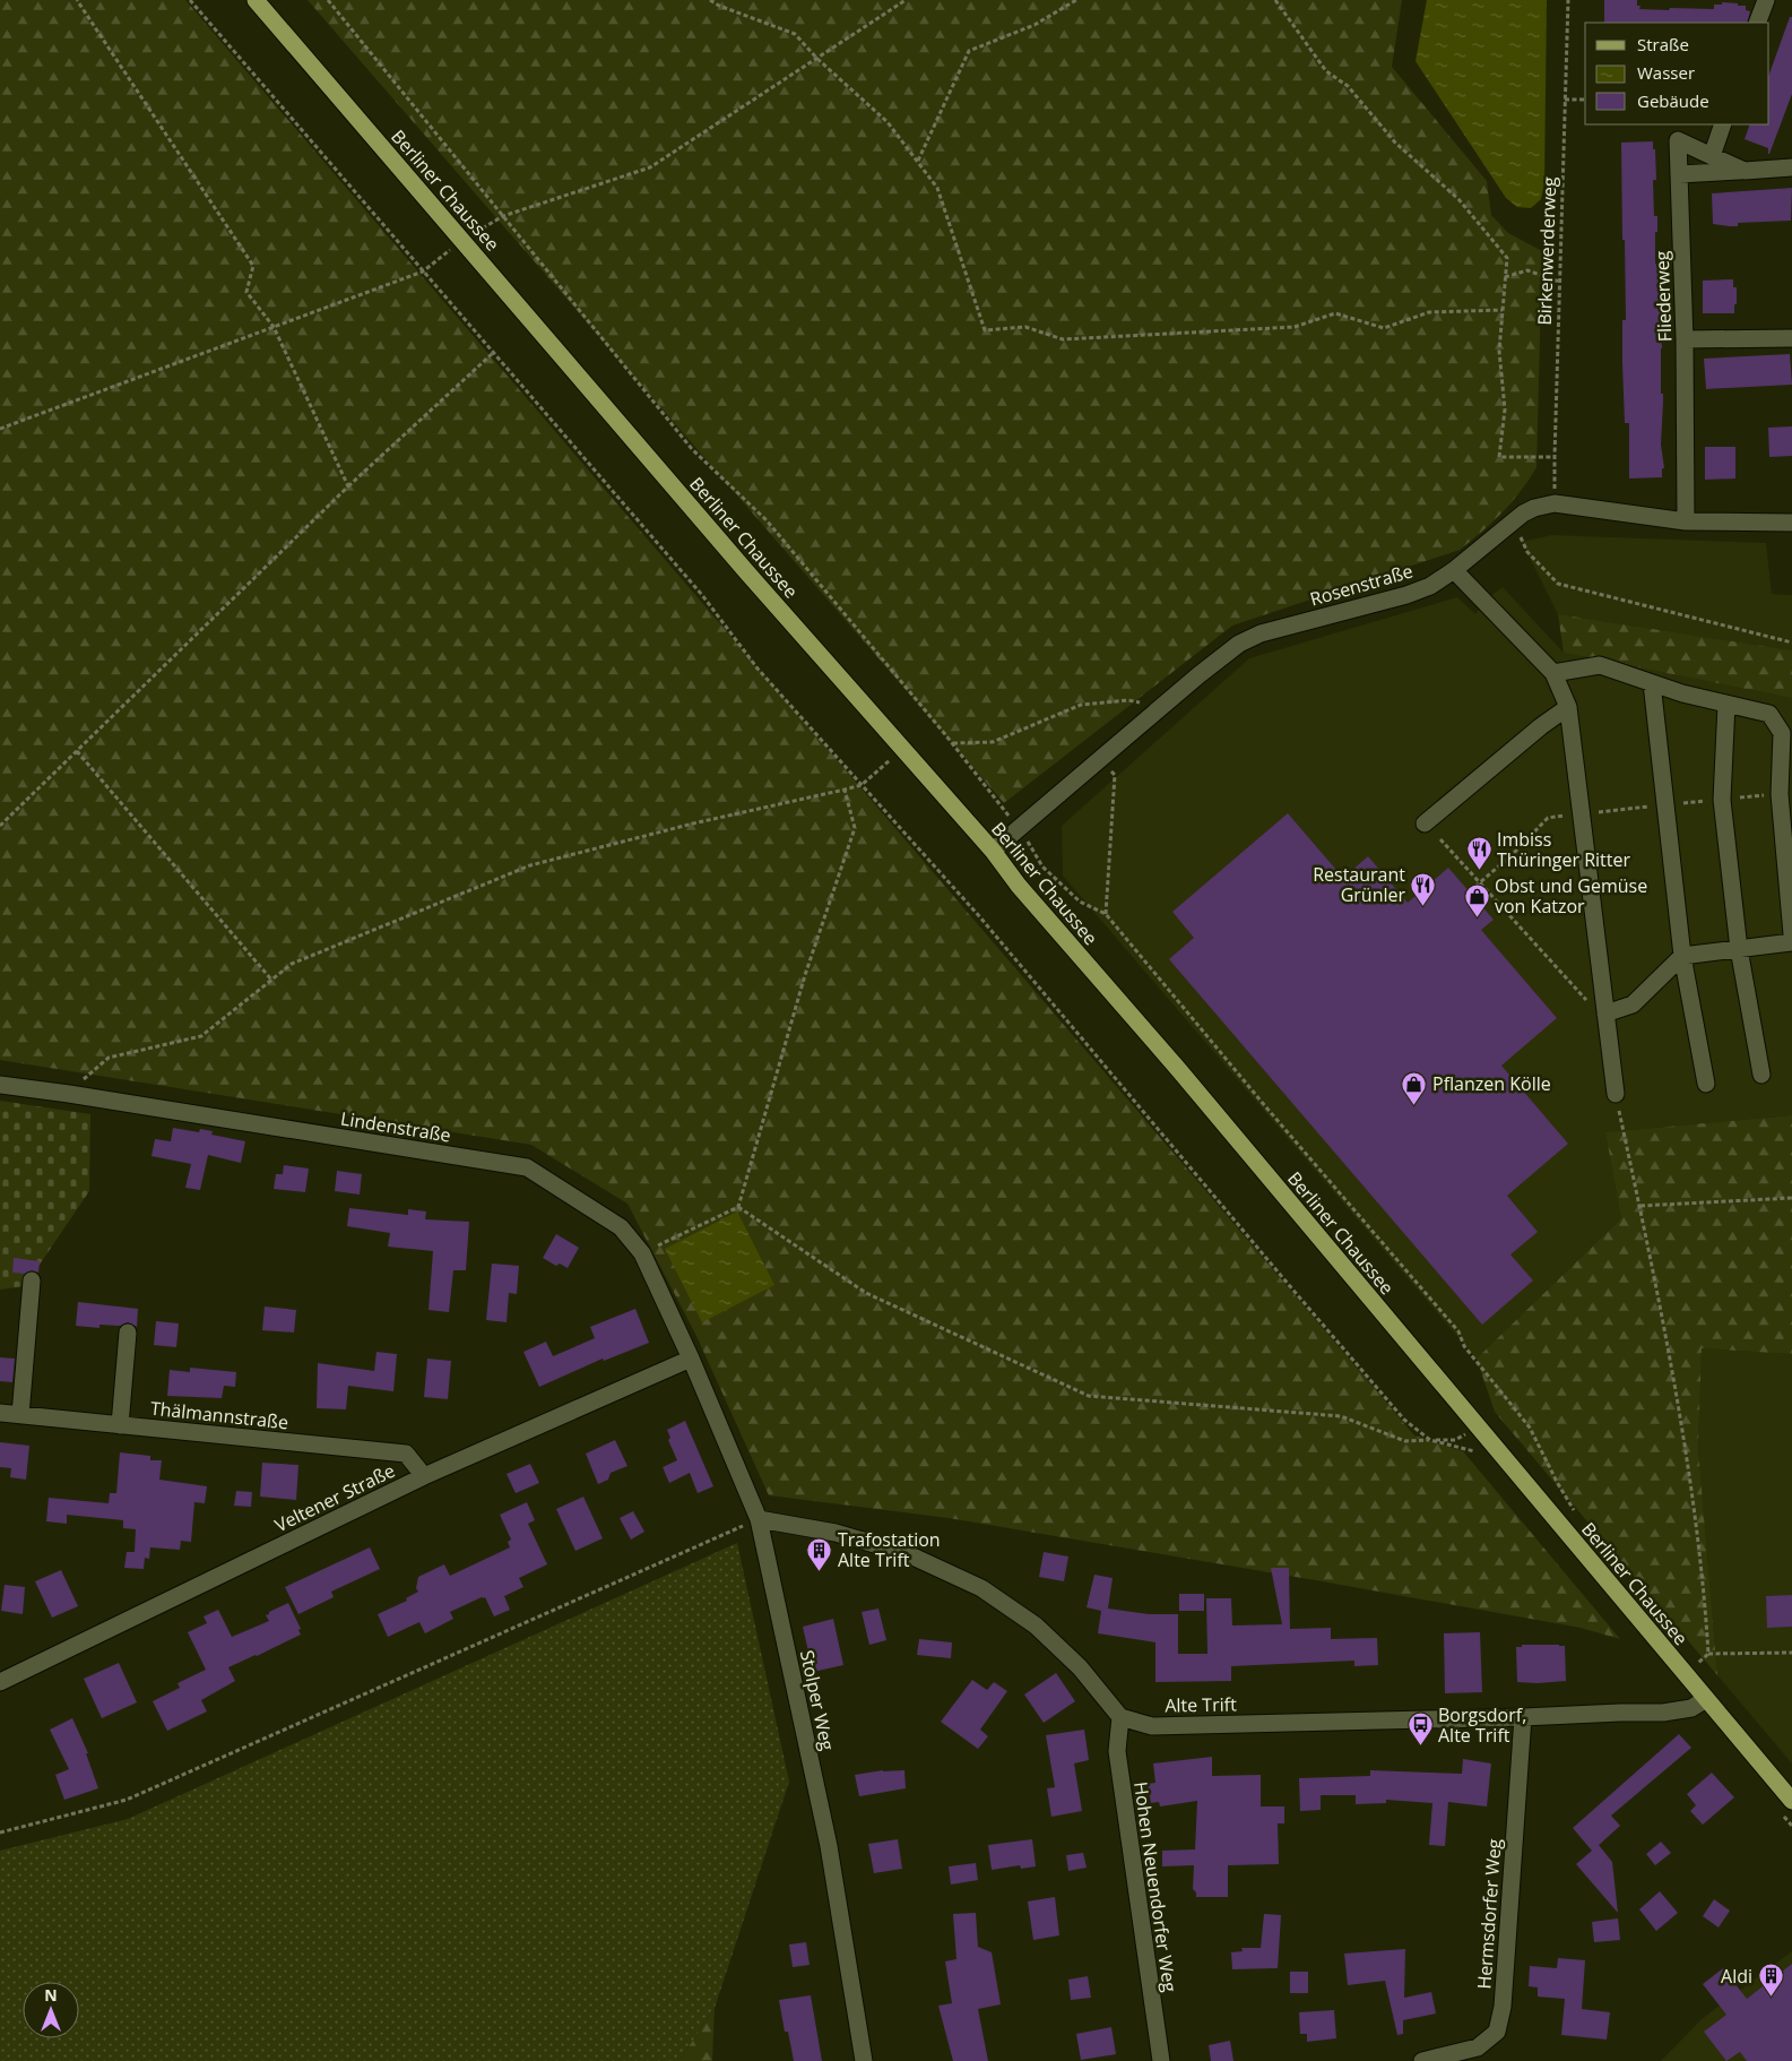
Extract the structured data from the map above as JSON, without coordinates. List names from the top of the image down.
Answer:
{
  "streets": {
    "main road": ["Berliner Chaussee"],
    "street": [
      "Fliederweg",
      "Rosenstraße",
      "Lindenstraße",
      "Thälmannstraße",
      "Veltener Straße",
      "Stolper Weg",
      "Alte Trift",
      "Hohen Neuendorfer Weg",
      "Hermsdorfer Weg"
    ],
    "path": ["Birkenwerderweg"]
  },
  "crossings": [
    ["Berliner Chaussee", "Rosenstraße"],
    ["Berliner Chaussee", "Alte Trift"],
    ["Birkenwerderweg", "Rosenstraße"],
    ["Fliederweg", "Rosenstraße"],
    ["Lindenstraße", "Veltener Straße"],
    ["Lindenstraße", "Stolper Weg"],
    ["Thälmannstraße", "Veltener Straße"],
    ["Veltener Straße", "Stolper Weg"],
    ["Alte Trift", "Hohen Neuendorfer Weg"],
    ["Alte Trift", "Hermsdorfer Weg"]
  ],
  "places": {
    "restaurant": ["Imbiss Thüringer Ritter", "Restaurant Grünler"],
    "shop": ["Obst und Gemüse von Katzor", "Pflanzen Kölle"],
    "building": ["Trafostation Alte Trift", "Aldi"],
    "bus stop": ["Borgsdorf, Alte Trift"]
  },
  "legend": ["Straße", "Wasser", "Gebäude"],
  "north": "top"
}
